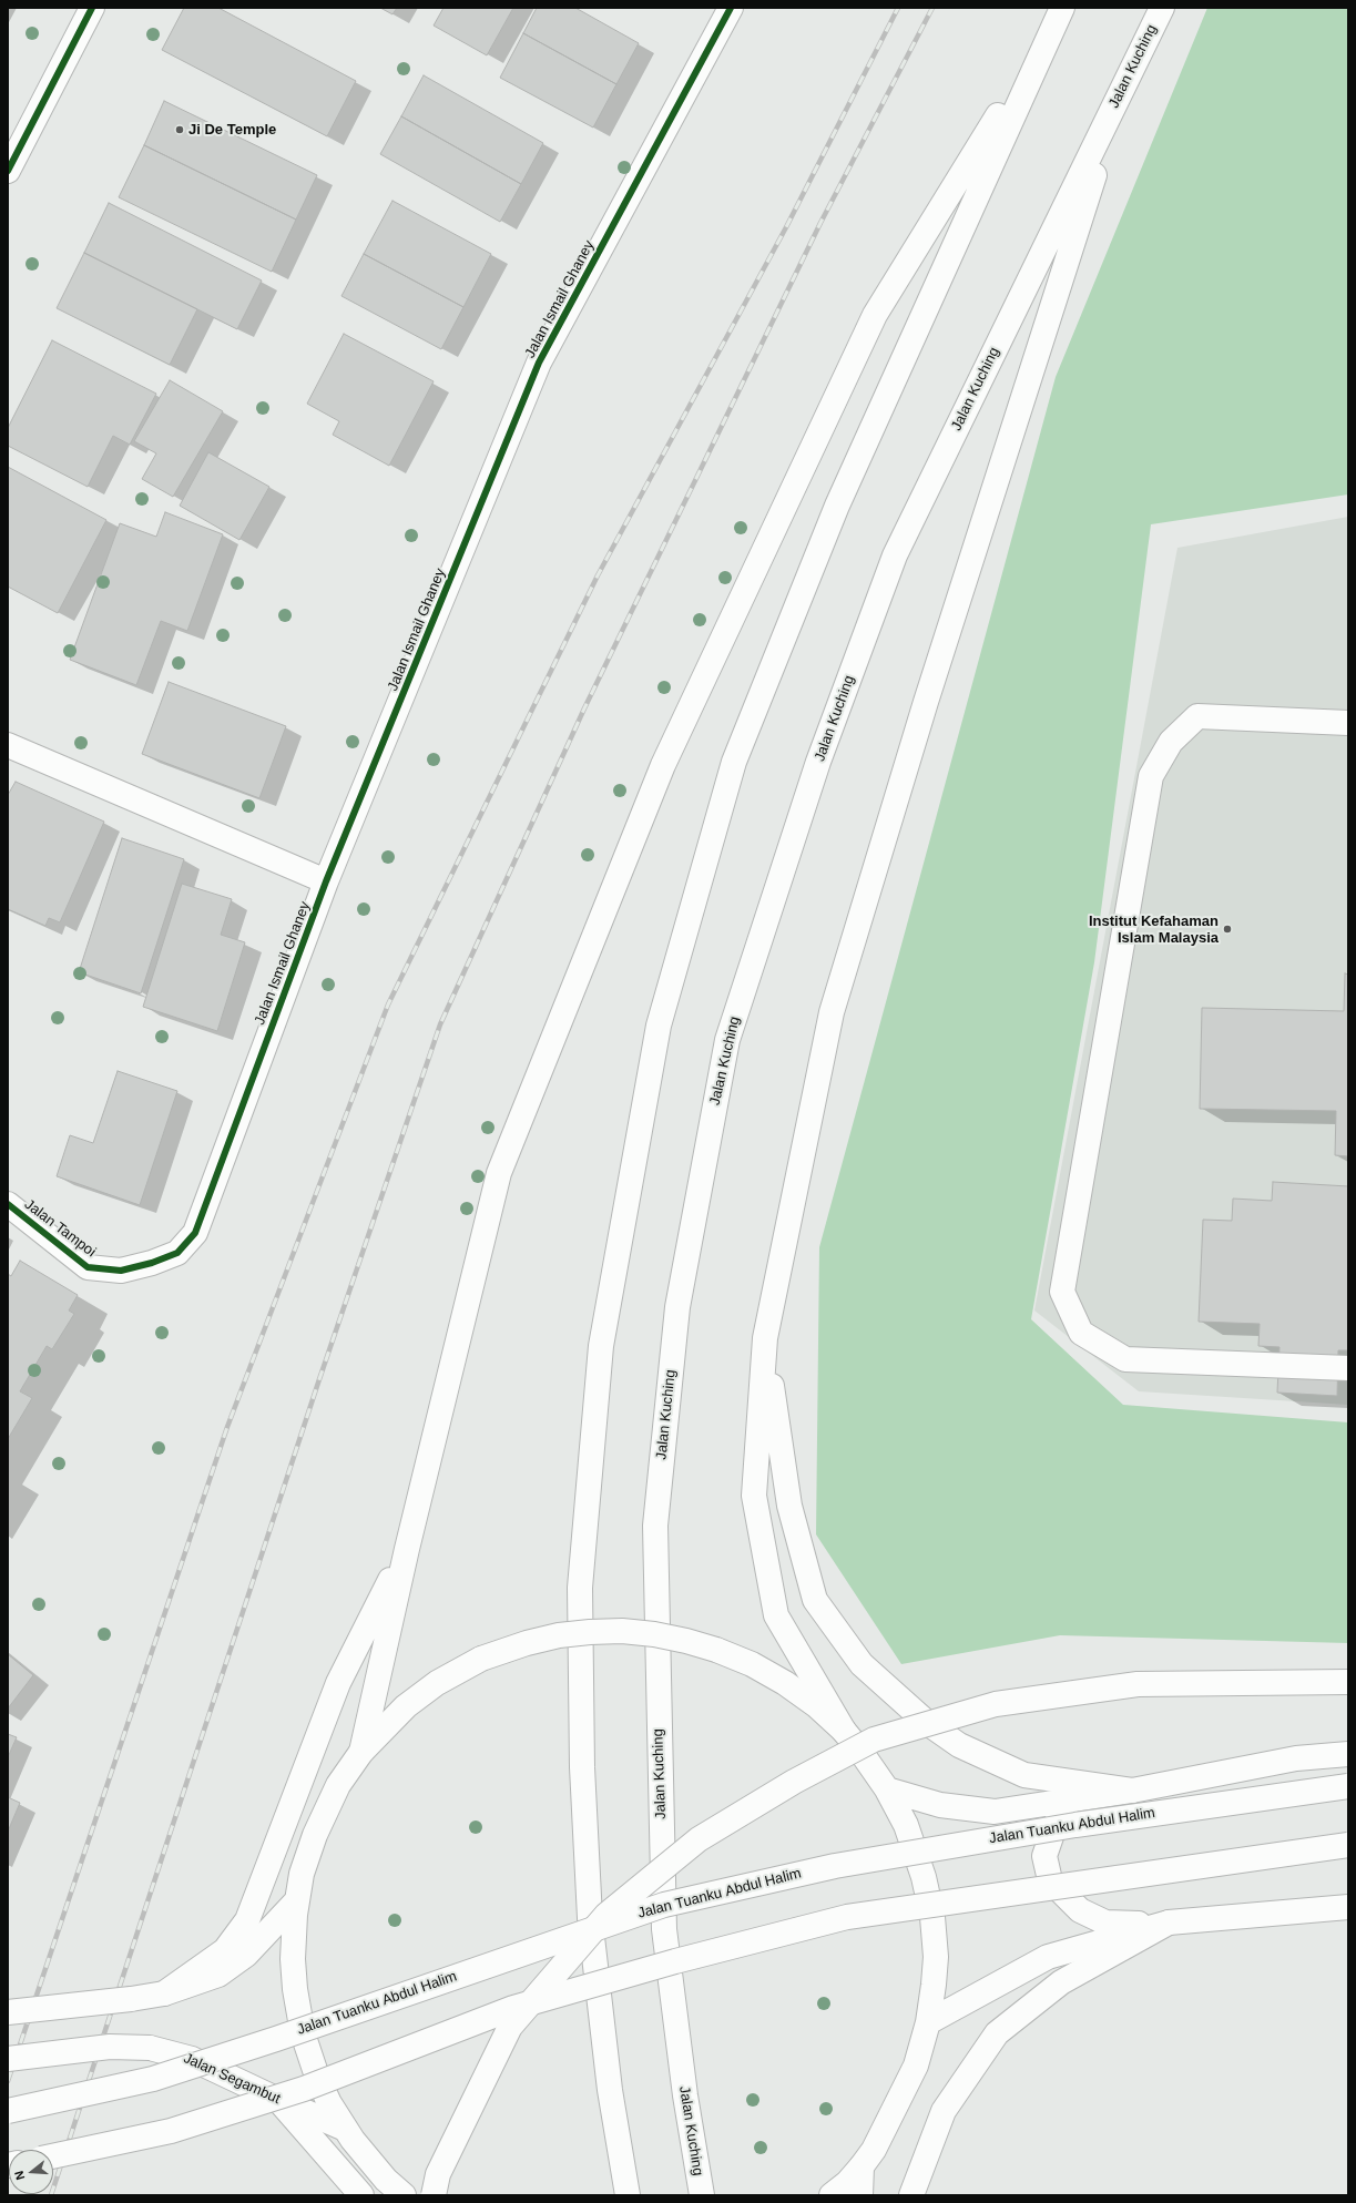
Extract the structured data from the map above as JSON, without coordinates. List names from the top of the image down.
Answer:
{
  "streets": {
    "main road": [
      "Jalan Kuching",
      "Jalan Ismail Ghaney",
      "Jalan Tampoi",
      "Jalan Tuanku Abdul Halim",
      "Jalan Segambut"
    ]
  },
  "crossings": [
    ["Jalan Ismail Ghaney", "Jalan Tampoi"]
  ],
  "places": ["Ji De Temple", "Institut Kefahaman Islam Malaysia"],
  "north": "left"
}
